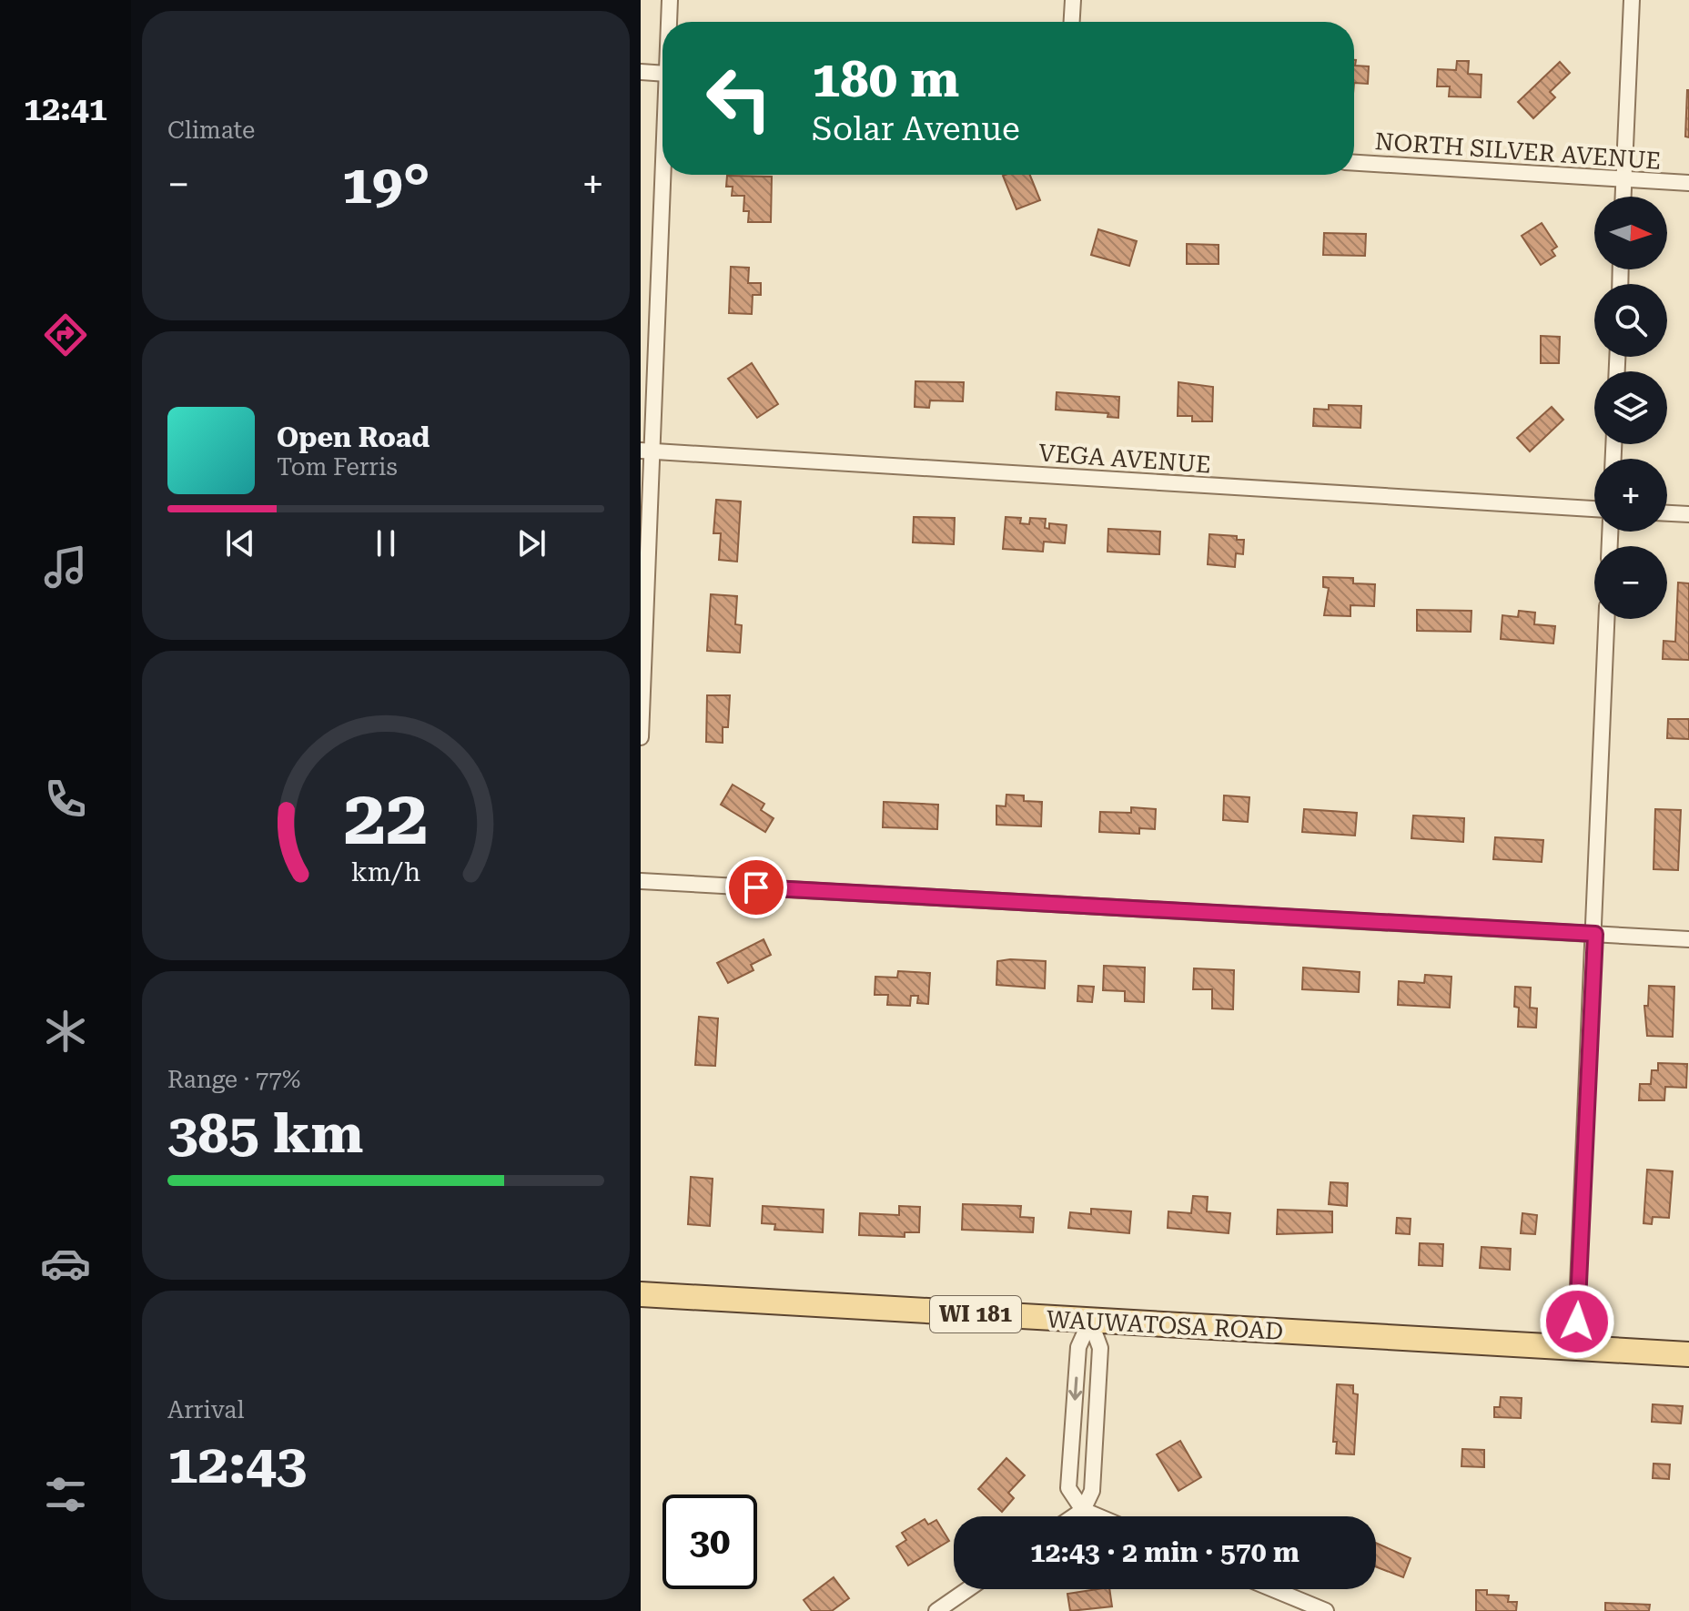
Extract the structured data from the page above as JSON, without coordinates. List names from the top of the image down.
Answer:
{
  "streets": {
    "main road": ["WI 181", "WAUWATOSA ROAD"],
    "street": ["NORTH SILVER AVENUE", "VEGA AVENUE"]
  },
  "north": "right",
  "page": {
    "tabs": "12:41",
    "tile": [
      "Climate",
      ["Range · 77%", "385 km"],
      ["Arrival", "12:43"]
    ],
    "turn": ["180 m", "Solar Avenue"],
    "heat": ["−", "19°", "+"],
    "map_buttons": ["+", "−"],
    "song": ["Open Road", "Tom Ferris"],
    "limit": "30",
    "trip": "12:43 · 2 min · 570 m",
    "gauge": ["22", "km/h"]
  }
}
